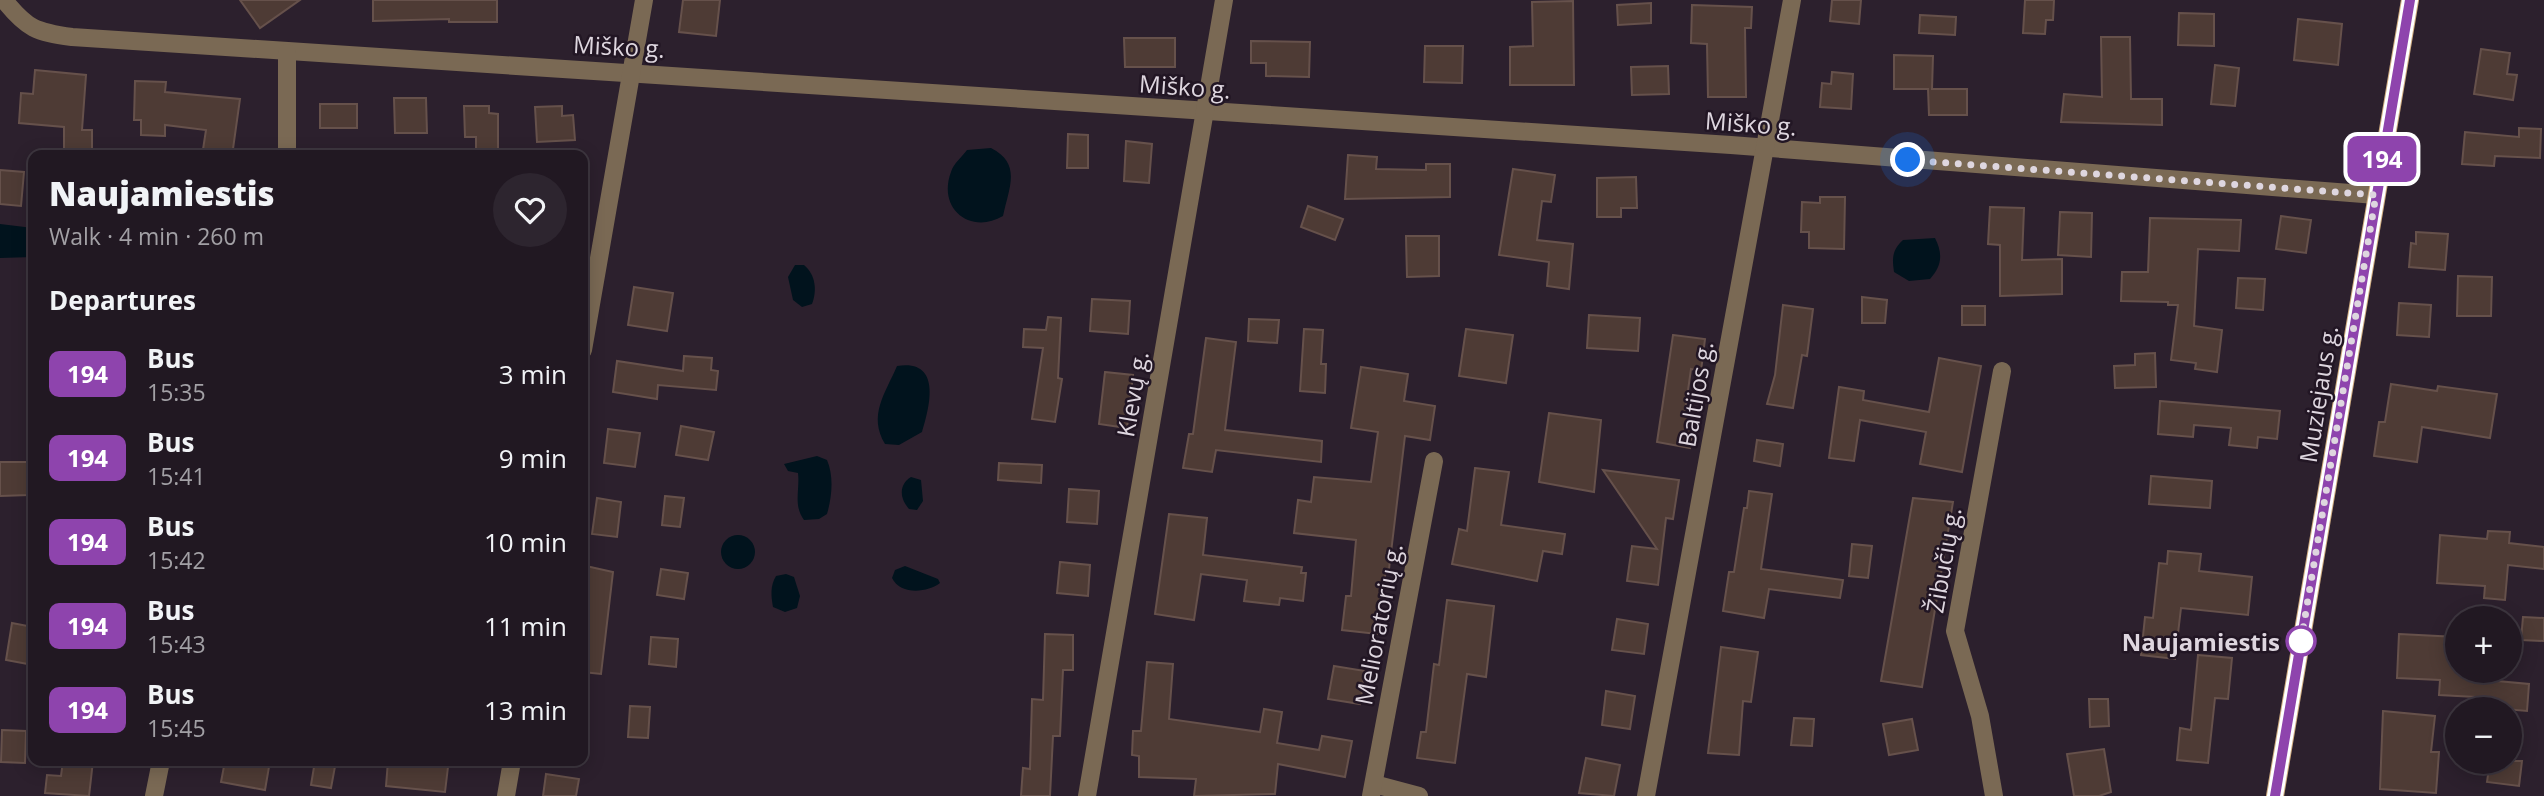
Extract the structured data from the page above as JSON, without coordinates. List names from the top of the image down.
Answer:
{
  "streets": {
    "main road": ["Muziejaus g."],
    "street": [
      "Miško g.",
      "Klevų g.",
      "Baltijos g.",
      "Žibučių g.",
      "Melioratorių g."
    ]
  },
  "crossings": [
    ["Miško g.", "Klevų g."],
    ["Miško g.", "Baltijos g."],
    ["Miško g.", "Muziejaus g."]
  ],
  "places": ["Naujamiestis"],
  "lines": ["bus line 194"],
  "page": {
    "on_map": "194",
    "heading": [
      ["Naujamiestis", "Walk · 4 min · 260 m"],
      "Departures"
    ],
    "list": [
      {
        "mark": "194",
        "name": "Bus",
        "note": "15:35",
        "value": "3 min"
      },
      {
        "mark": "194",
        "name": "Bus",
        "note": "15:41",
        "value": "9 min"
      },
      {
        "mark": "194",
        "name": "Bus",
        "note": "15:42",
        "value": "10 min"
      },
      {
        "mark": "194",
        "name": "Bus",
        "note": "15:43",
        "value": "11 min"
      },
      {
        "mark": "194",
        "name": "Bus",
        "note": "15:45",
        "value": "13 min"
      }
    ],
    "map_buttons": ["+", "−"]
  }
}
